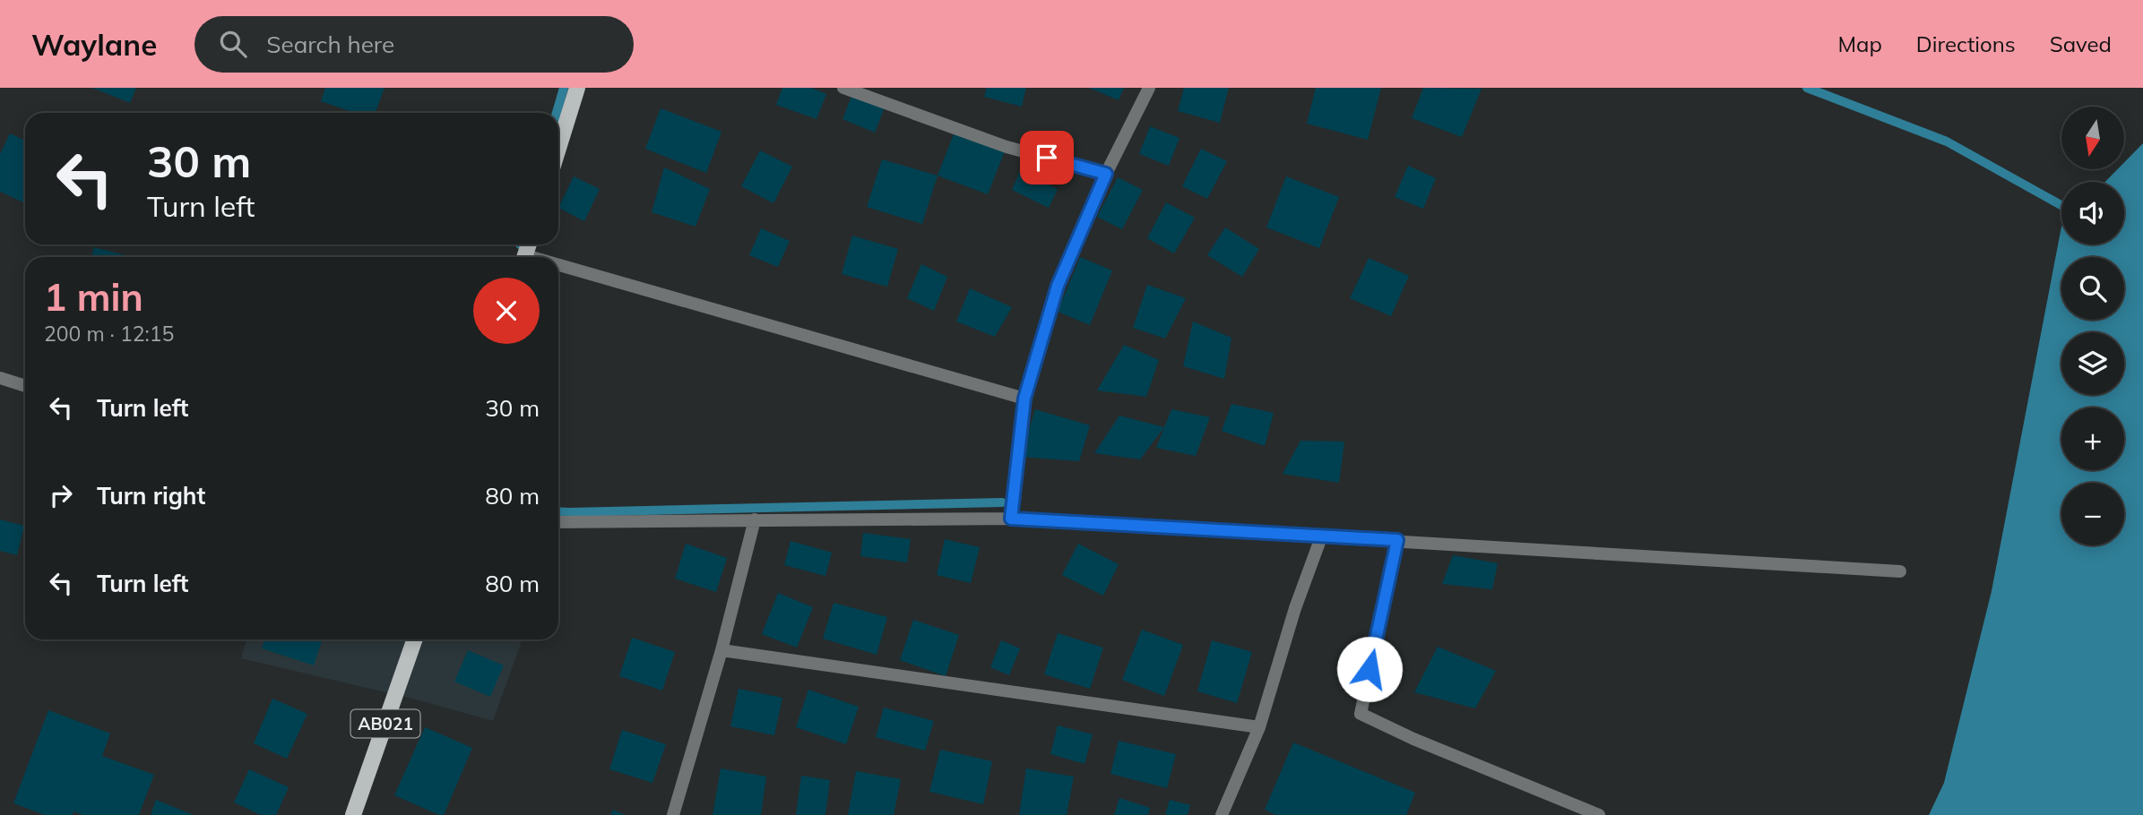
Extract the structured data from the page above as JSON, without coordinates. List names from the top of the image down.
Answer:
{
  "streets": {
    "main road": ["AB021"]
  },
  "north": "bottom",
  "page": {
    "header": "Waylane",
    "search": "Search here",
    "nav": ["Map", "Directions", "Saved"],
    "map_buttons": ["+", "−"],
    "turn": ["30 m", "Turn left"],
    "heading": ["1 min", "200 m · 12:15"],
    "list": [
      {
        "name": "Turn left",
        "value": "30 m"
      },
      {
        "name": "Turn right",
        "value": "80 m"
      },
      {
        "name": "Turn left",
        "value": "80 m"
      }
    ]
  }
}
